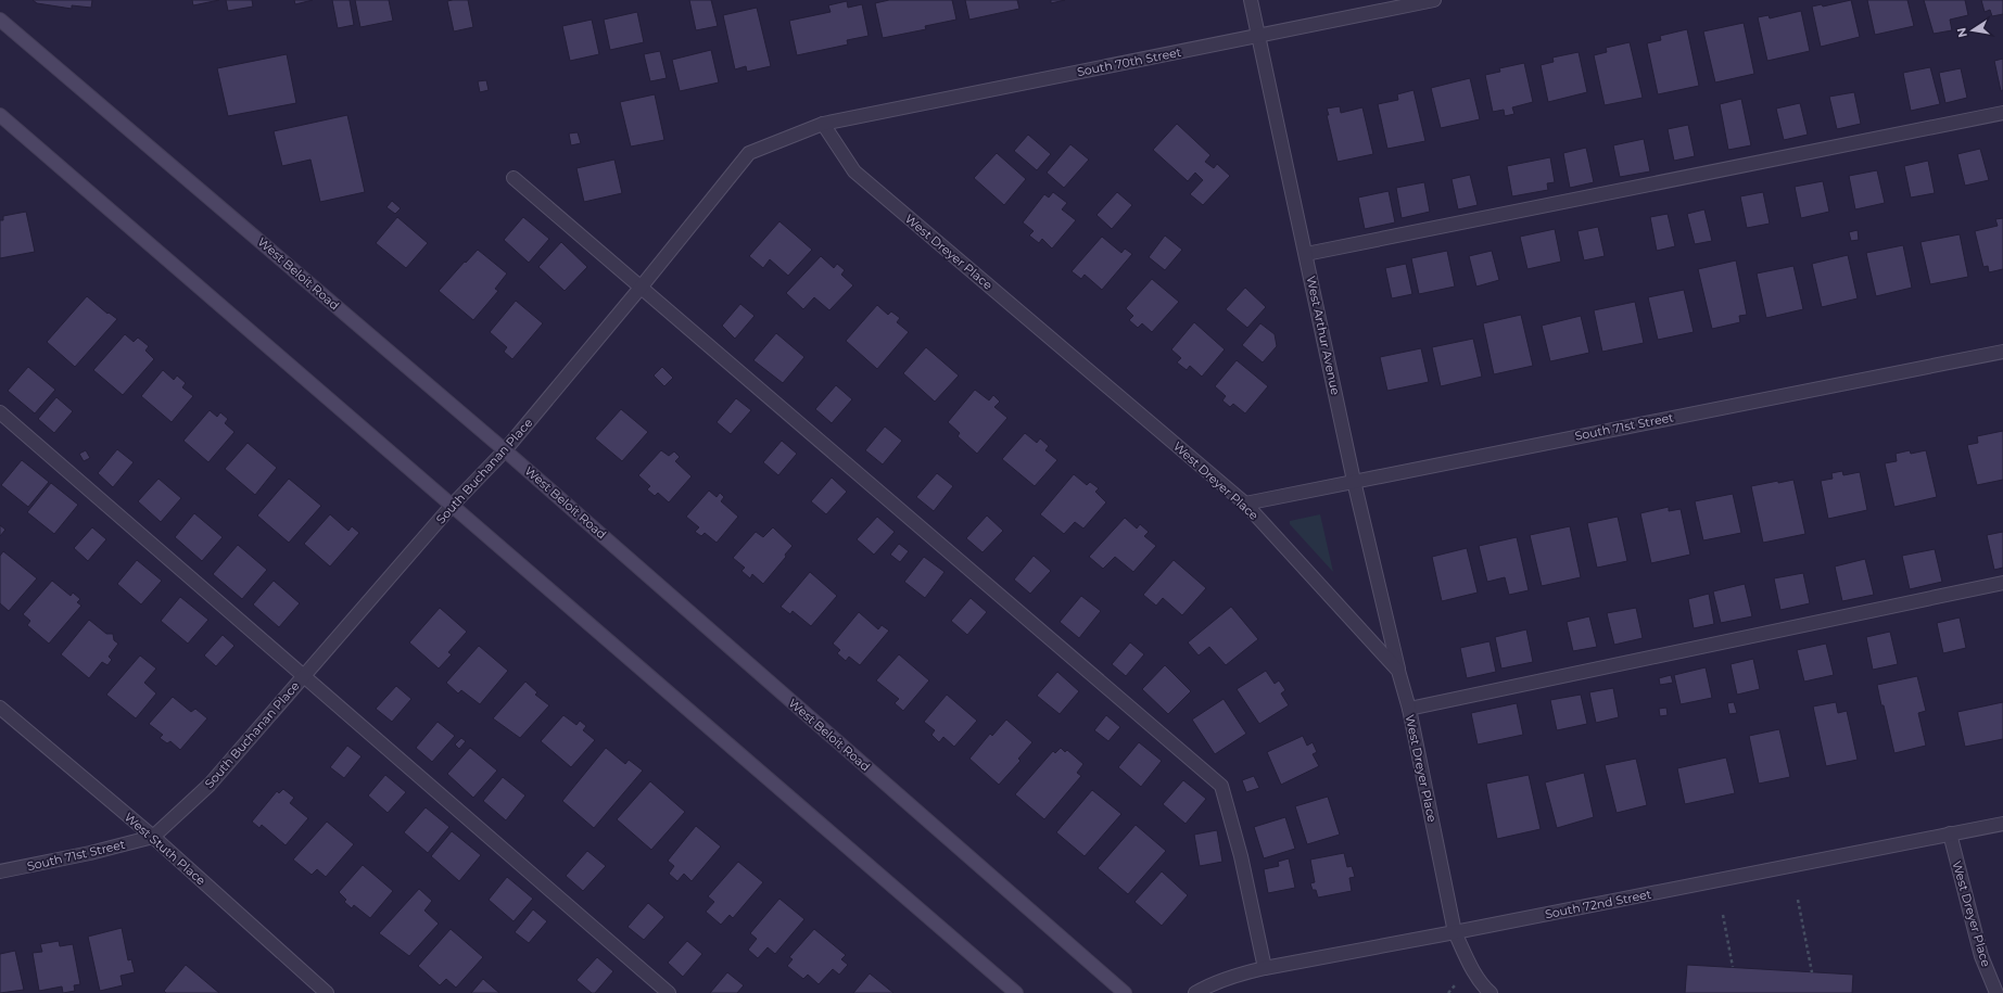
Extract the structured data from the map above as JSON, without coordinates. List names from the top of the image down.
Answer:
{
  "streets": {
    "main road": ["West Beloit Road"],
    "street": [
      "South 70th Street",
      "West Dreyer Place",
      "West Arthur Avenue",
      "South 71st Street",
      "South Buchanan Place",
      "West Stuth Place",
      "South 72nd Street"
    ]
  },
  "crossings": [
    ["South 70th Street", "West Dreyer Place"],
    ["South 70th Street", "West Arthur Avenue"],
    ["South 70th Street", "South Buchanan Place"],
    ["West Dreyer Place", "West Arthur Avenue"],
    ["West Dreyer Place", "South 71st Street"],
    ["West Dreyer Place", "South Buchanan Place"],
    ["West Dreyer Place", "South 72nd Street"],
    ["West Beloit Road", "South Buchanan Place"],
    ["West Arthur Avenue", "South 71st Street"],
    ["South 71st Street", "South Buchanan Place"],
    ["South 71st Street", "West Stuth Place"],
    ["South Buchanan Place", "West Stuth Place"]
  ],
  "north": "left"
}
